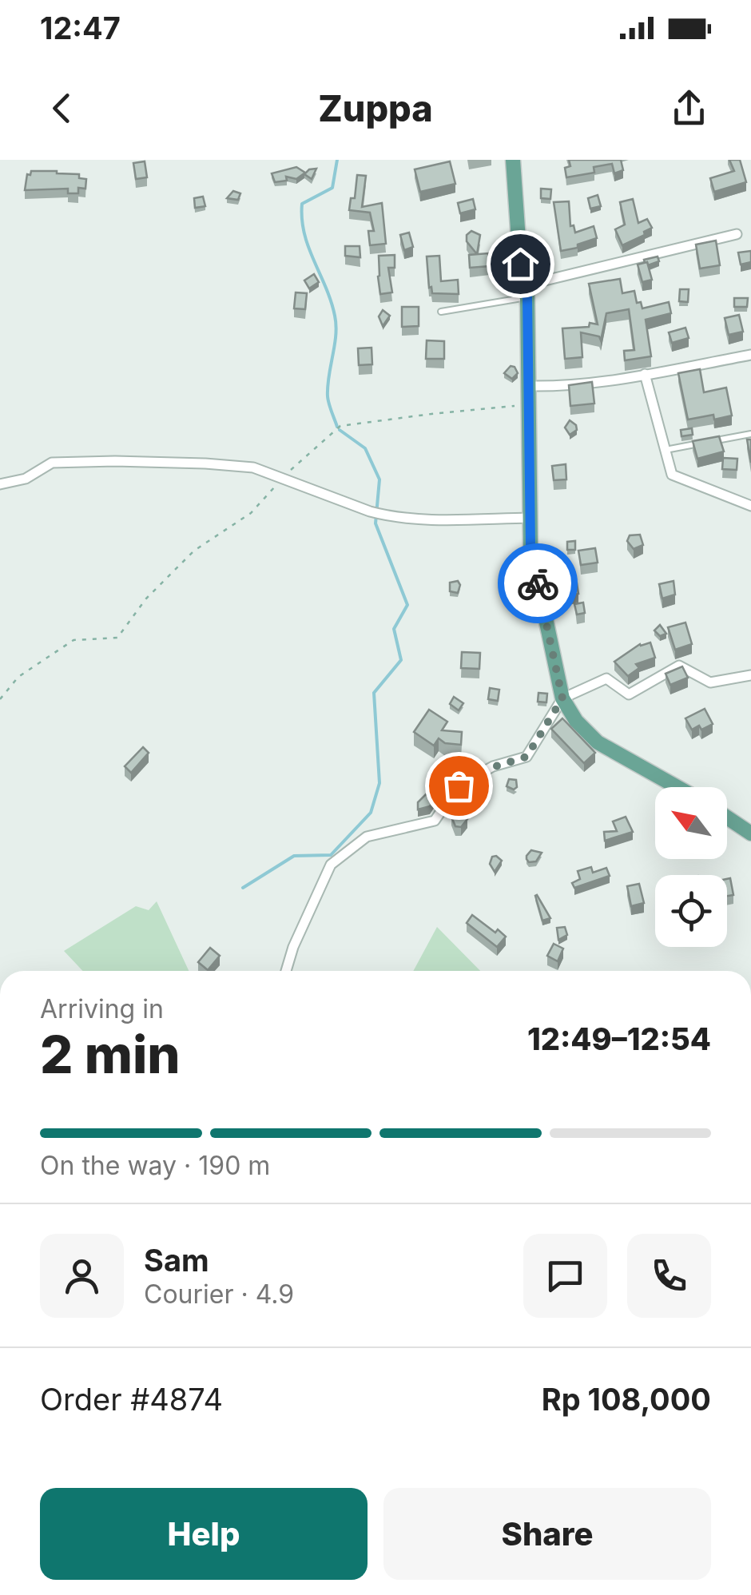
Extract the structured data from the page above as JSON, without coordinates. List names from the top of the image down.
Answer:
{
  "north": "top left",
  "page": {
    "status": "12:47",
    "header": "Zuppa",
    "heading": ["2 min", "Arriving in", "12:49–12:54"],
    "panel": [
      "Sam",
      "Courier · 4.9",
      "Order #4874",
      "Rp 108,000"
    ],
    "bar": "On the way · 190 m",
    "buttons": ["Help", "Share"]
  }
}
